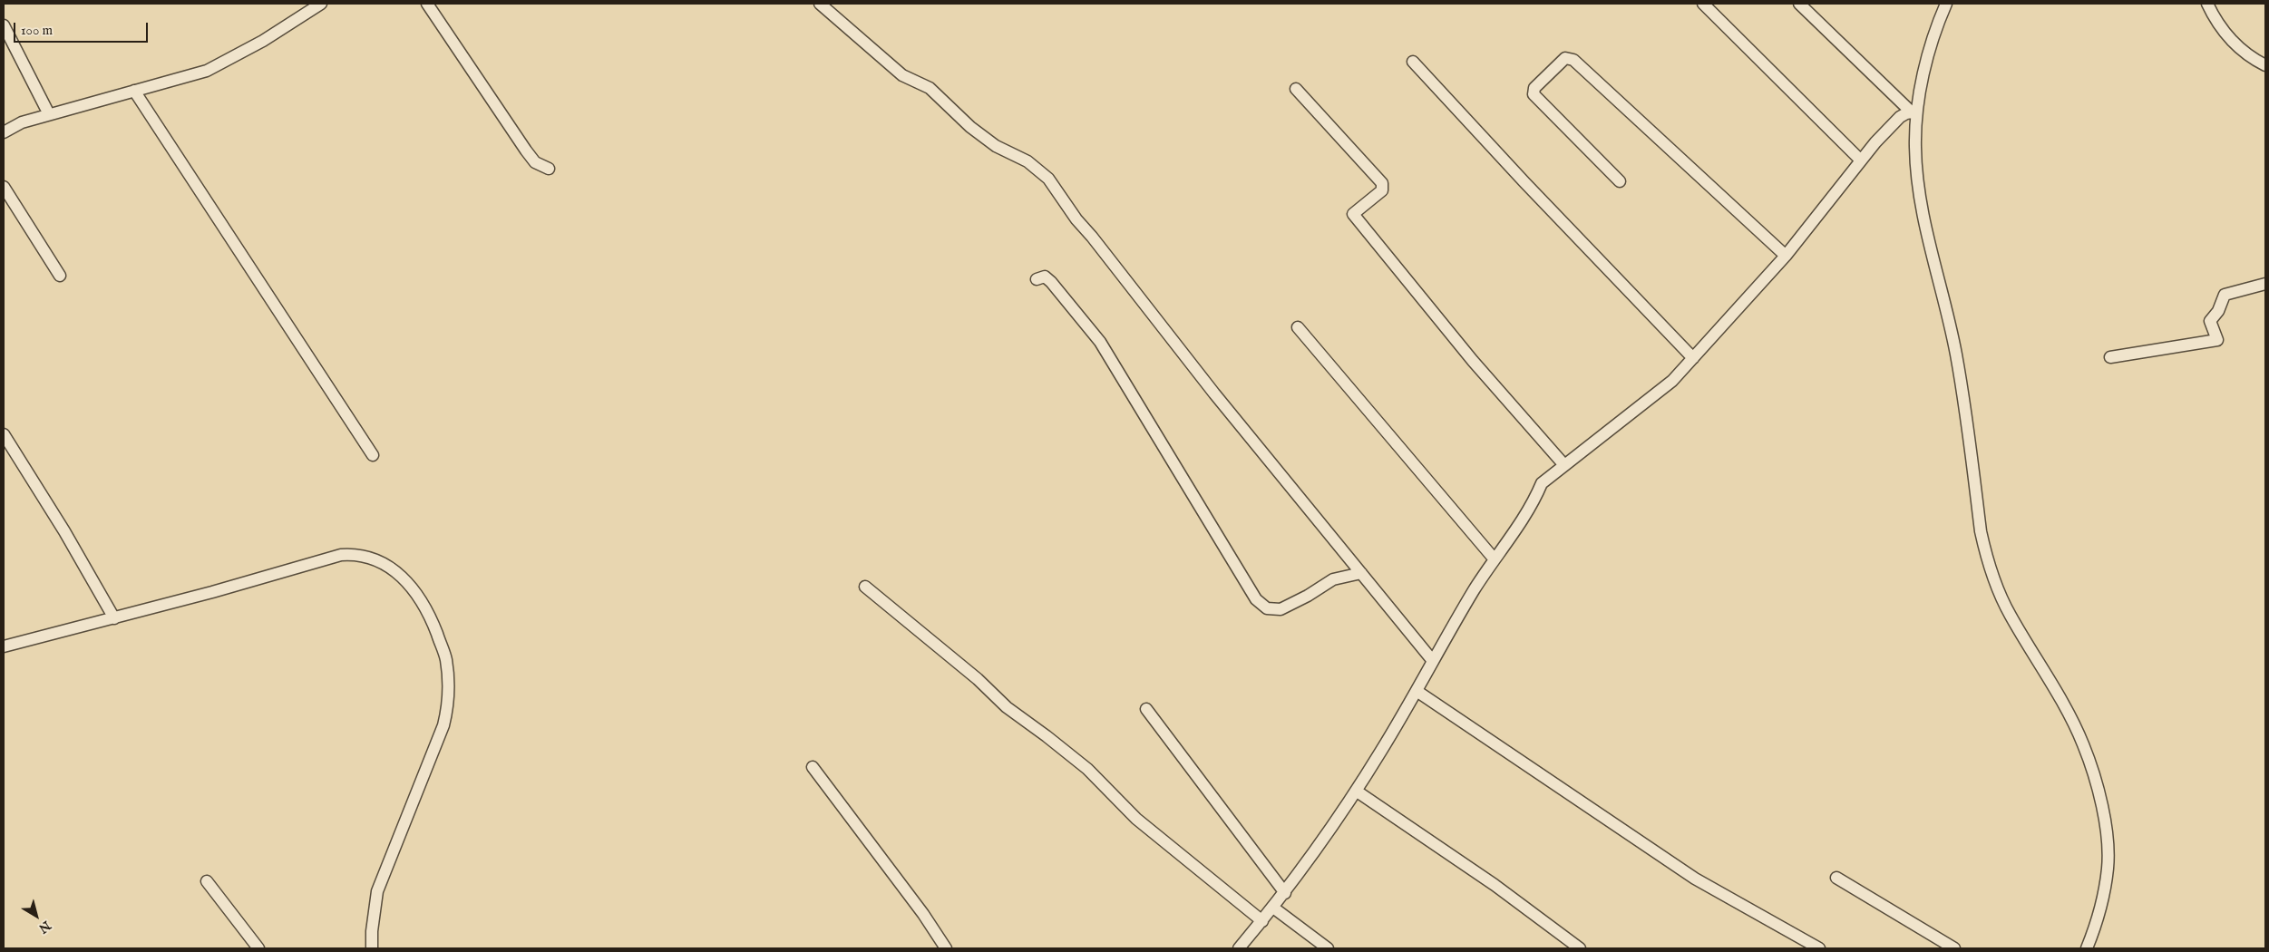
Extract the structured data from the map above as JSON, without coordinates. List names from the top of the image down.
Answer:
{
  "scale_bar": "100 m",
  "north": "bottom right"
}
